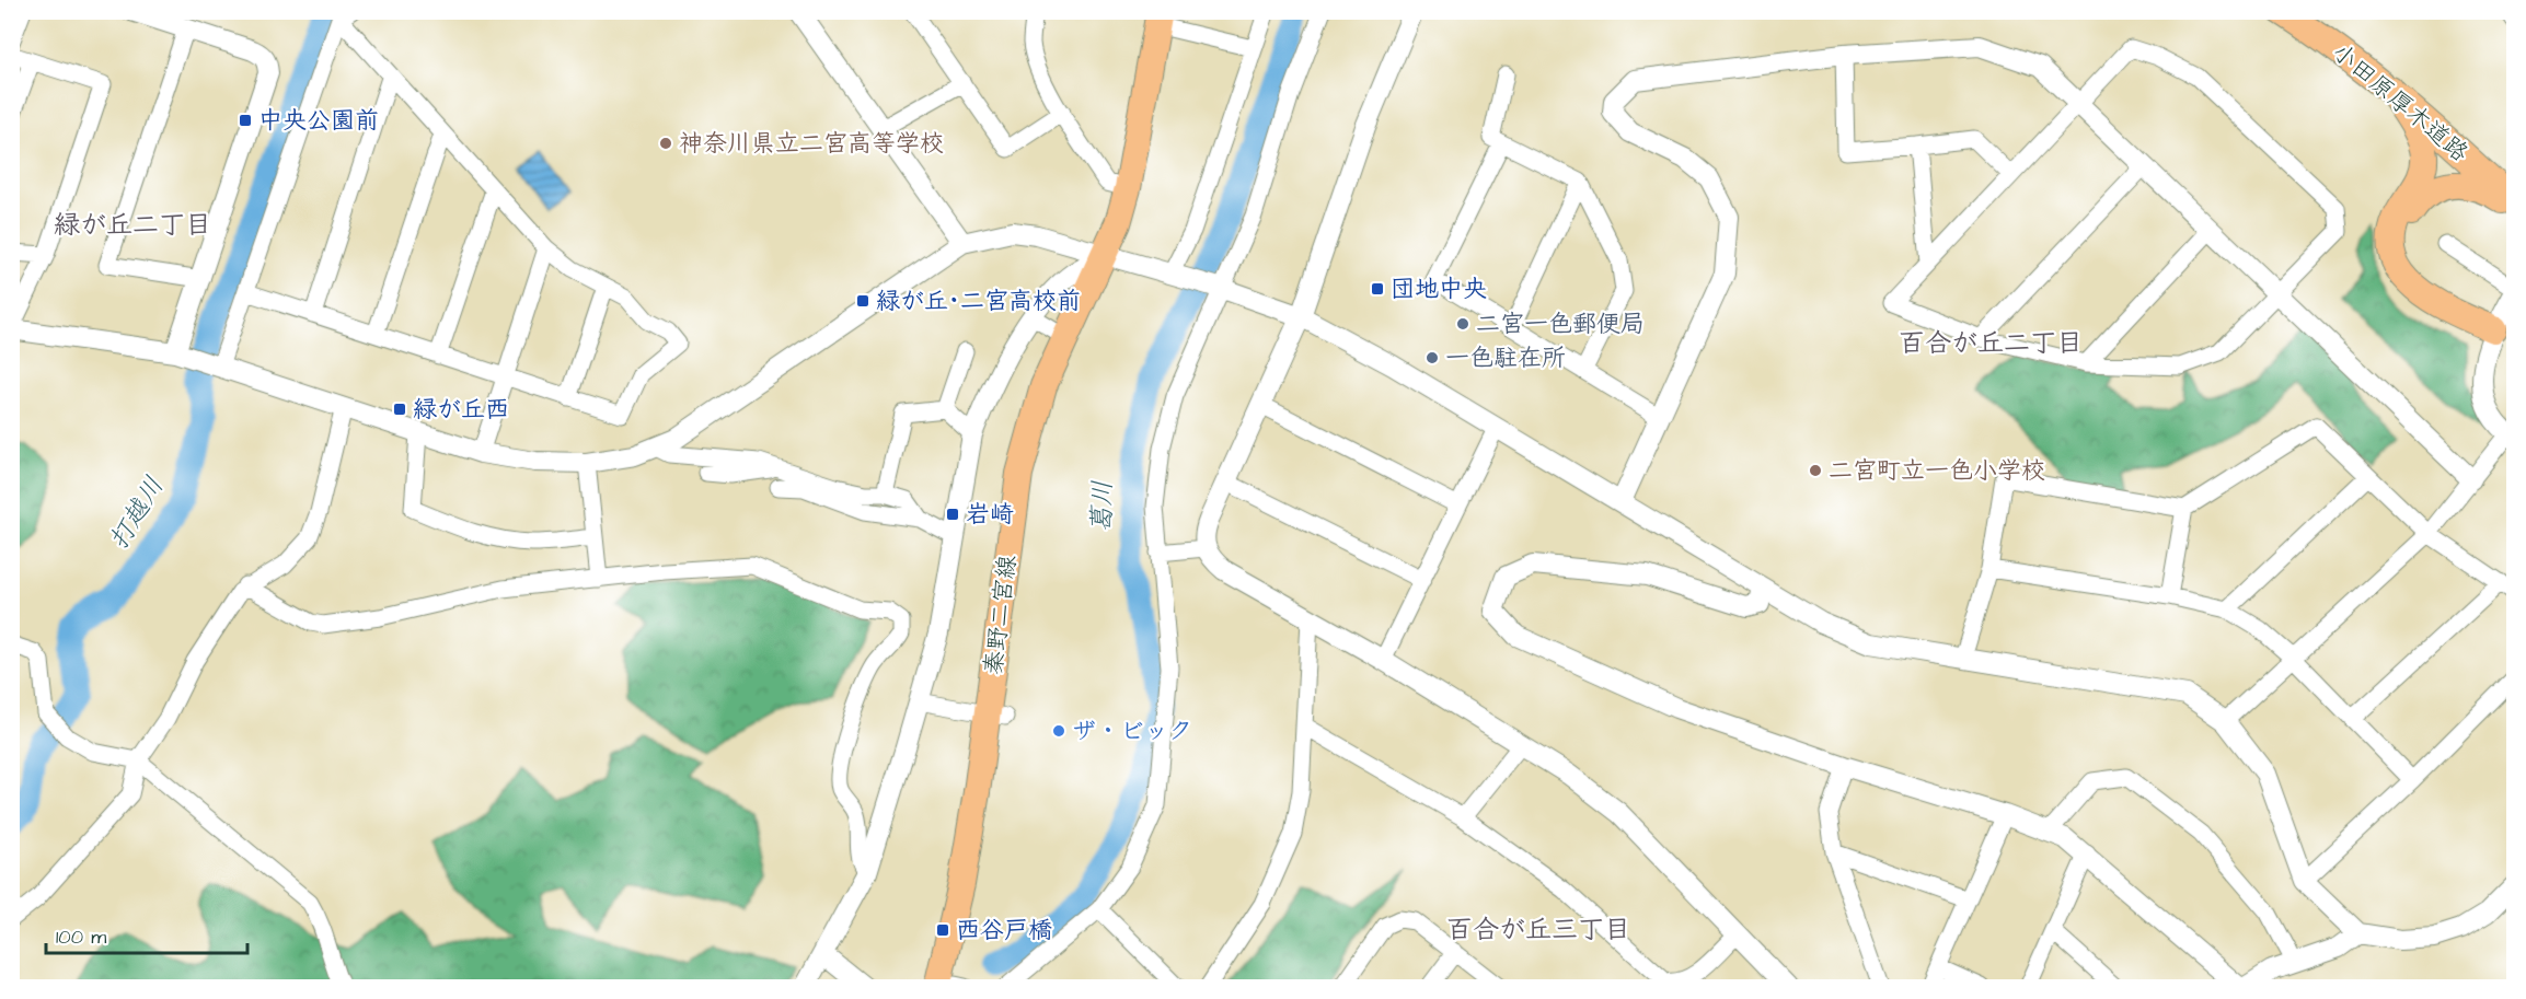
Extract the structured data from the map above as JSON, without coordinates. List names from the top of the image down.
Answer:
{
  "streets": {
    "main road": ["小田原厚木道路", "秦野二宮線"]
  },
  "districts": ["緑が丘二丁目", "百合が丘二丁目", "百合が丘三丁目"],
  "water": ["葛川", "打越川"],
  "places": {
    "transit": [
      "中央公園前",
      "団地中央",
      "緑が丘･二宮高校前",
      "緑が丘西",
      "岩崎",
      "西谷戸橋"
    ],
    "other": [
      "神奈川県立二宮高等学校",
      "二宮一色郵便局",
      "一色駐在所",
      "二宮町立一色小学校",
      "ザ・ビック"
    ]
  },
  "scale_bar": "100 m"
}
